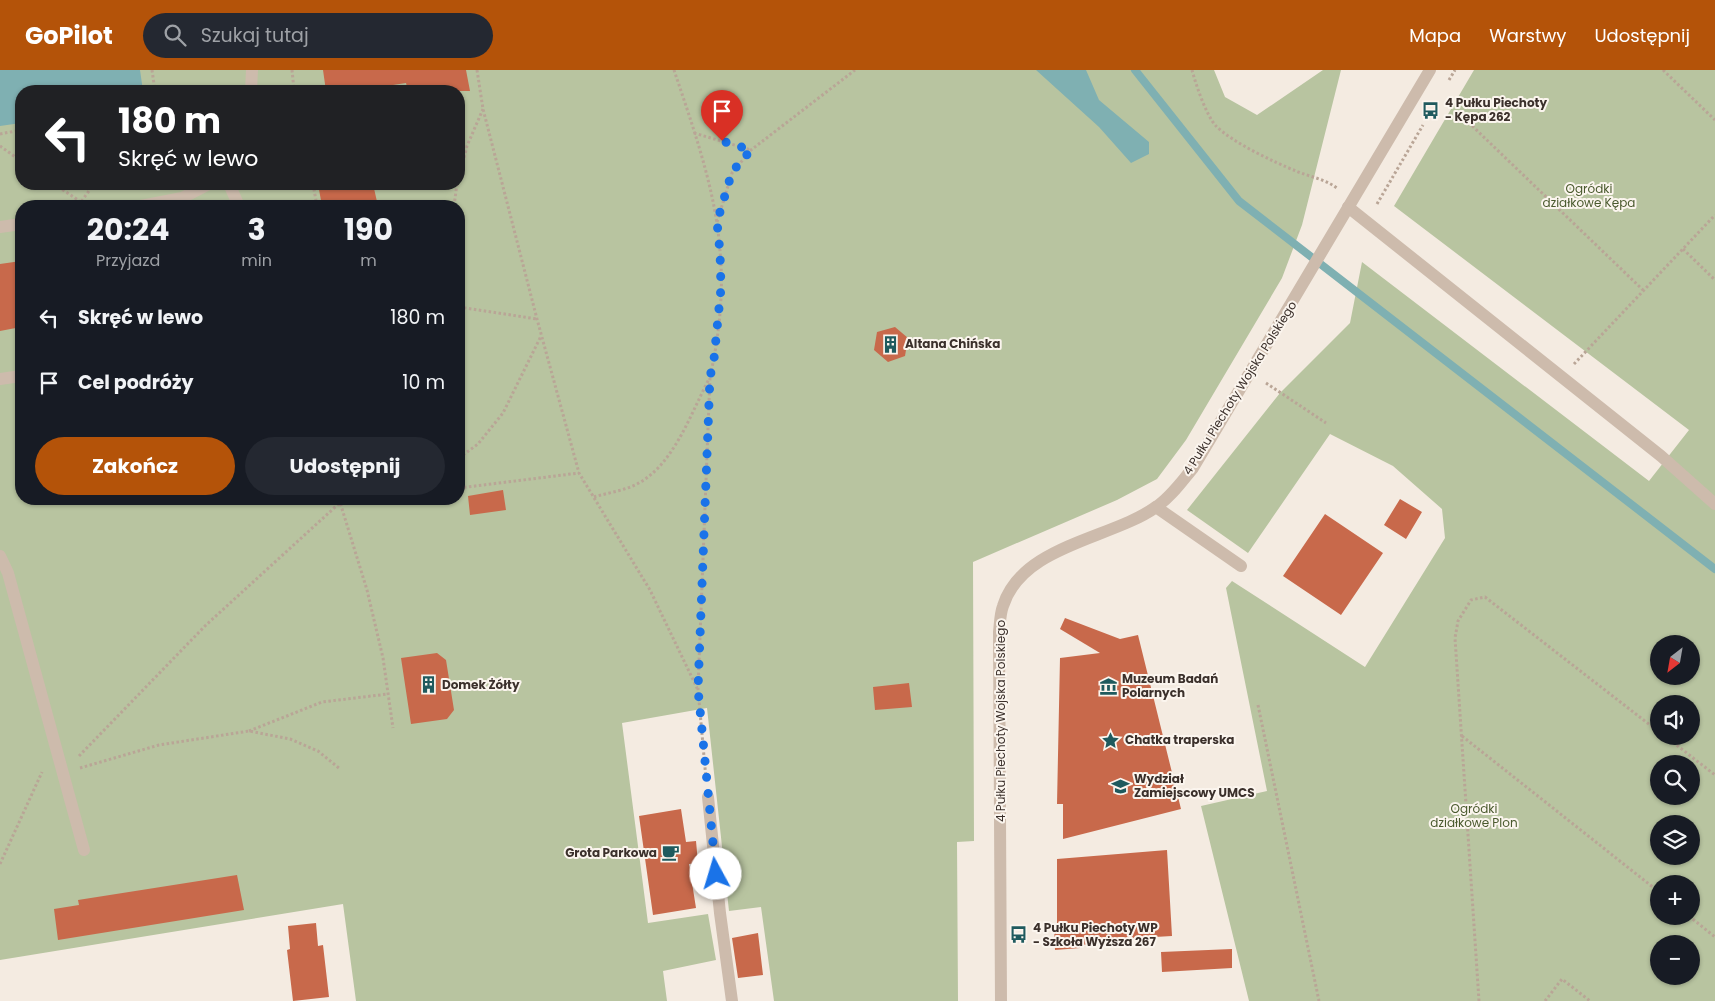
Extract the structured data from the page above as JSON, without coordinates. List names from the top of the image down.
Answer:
{
  "streets": {
    "street": ["4 Pułku Piechoty Wojska Polskiego"]
  },
  "parks": ["Ogródki działkowe Kępa", "Ogródki działkowe Plon"],
  "places": {
    "bus stop": ["4 Pułku Piechoty - Kępa 262", "4 Pułku Piechoty WP - Szkoła Wyższa 267"],
    "building": ["Altana Chińska", "Domek Żółty"],
    "museum": ["Muzeum Badań Polarnych"],
    "place": ["Chatka traperska"],
    "school or university": ["Wydział Zamiejscowy UMCS"],
    "cafe": ["Grota Parkowa"]
  },
  "north": "bottom left",
  "page": {
    "header": "GoPilot",
    "search": "Szukaj tutaj",
    "nav": ["Mapa", "Warstwy", "Udostępnij"],
    "turn": ["180 m", "Skręć w lewo"],
    "eta": [
      "20:24",
      "Przyjazd",
      "3",
      "min",
      "190",
      "m"
    ],
    "list": [
      {
        "name": "Skręć w lewo",
        "value": "180 m"
      },
      {
        "name": "Cel podróży",
        "value": "10 m"
      }
    ],
    "buttons": ["Zakończ", "Udostępnij"],
    "map_buttons": ["+", "−"]
  }
}
